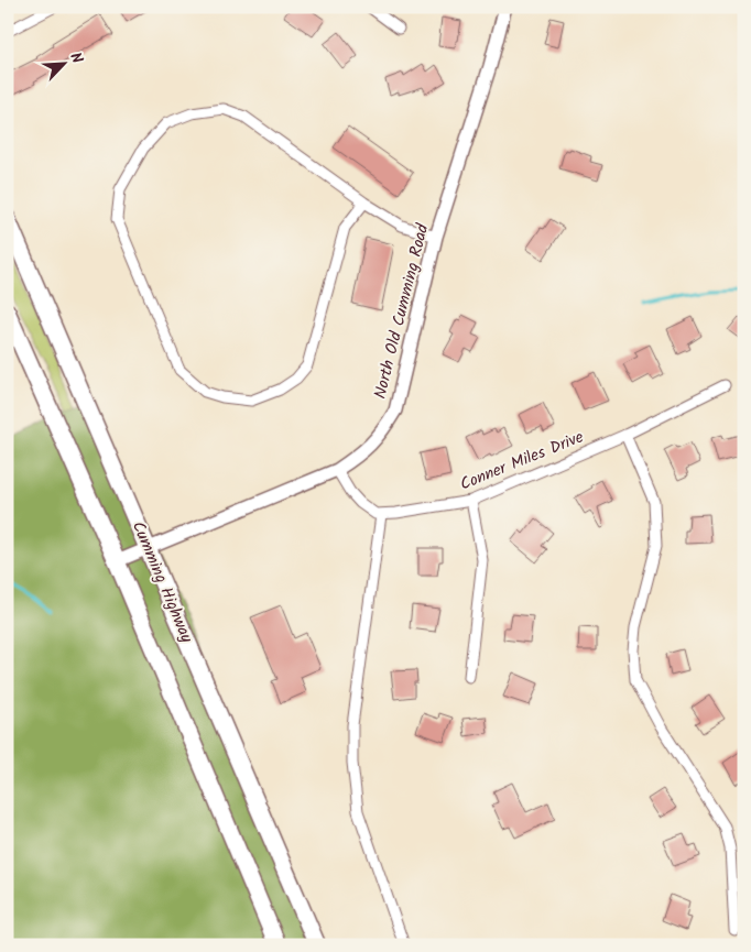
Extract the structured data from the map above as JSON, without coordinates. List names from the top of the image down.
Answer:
{
  "streets": {
    "highway": ["Cumming Highway"],
    "street": ["North Old Cumming Road", "Conner Miles Drive"]
  },
  "crossings": [
    ["North Old Cumming Road", "Cumming Highway"]
  ],
  "north": "top right"
}
